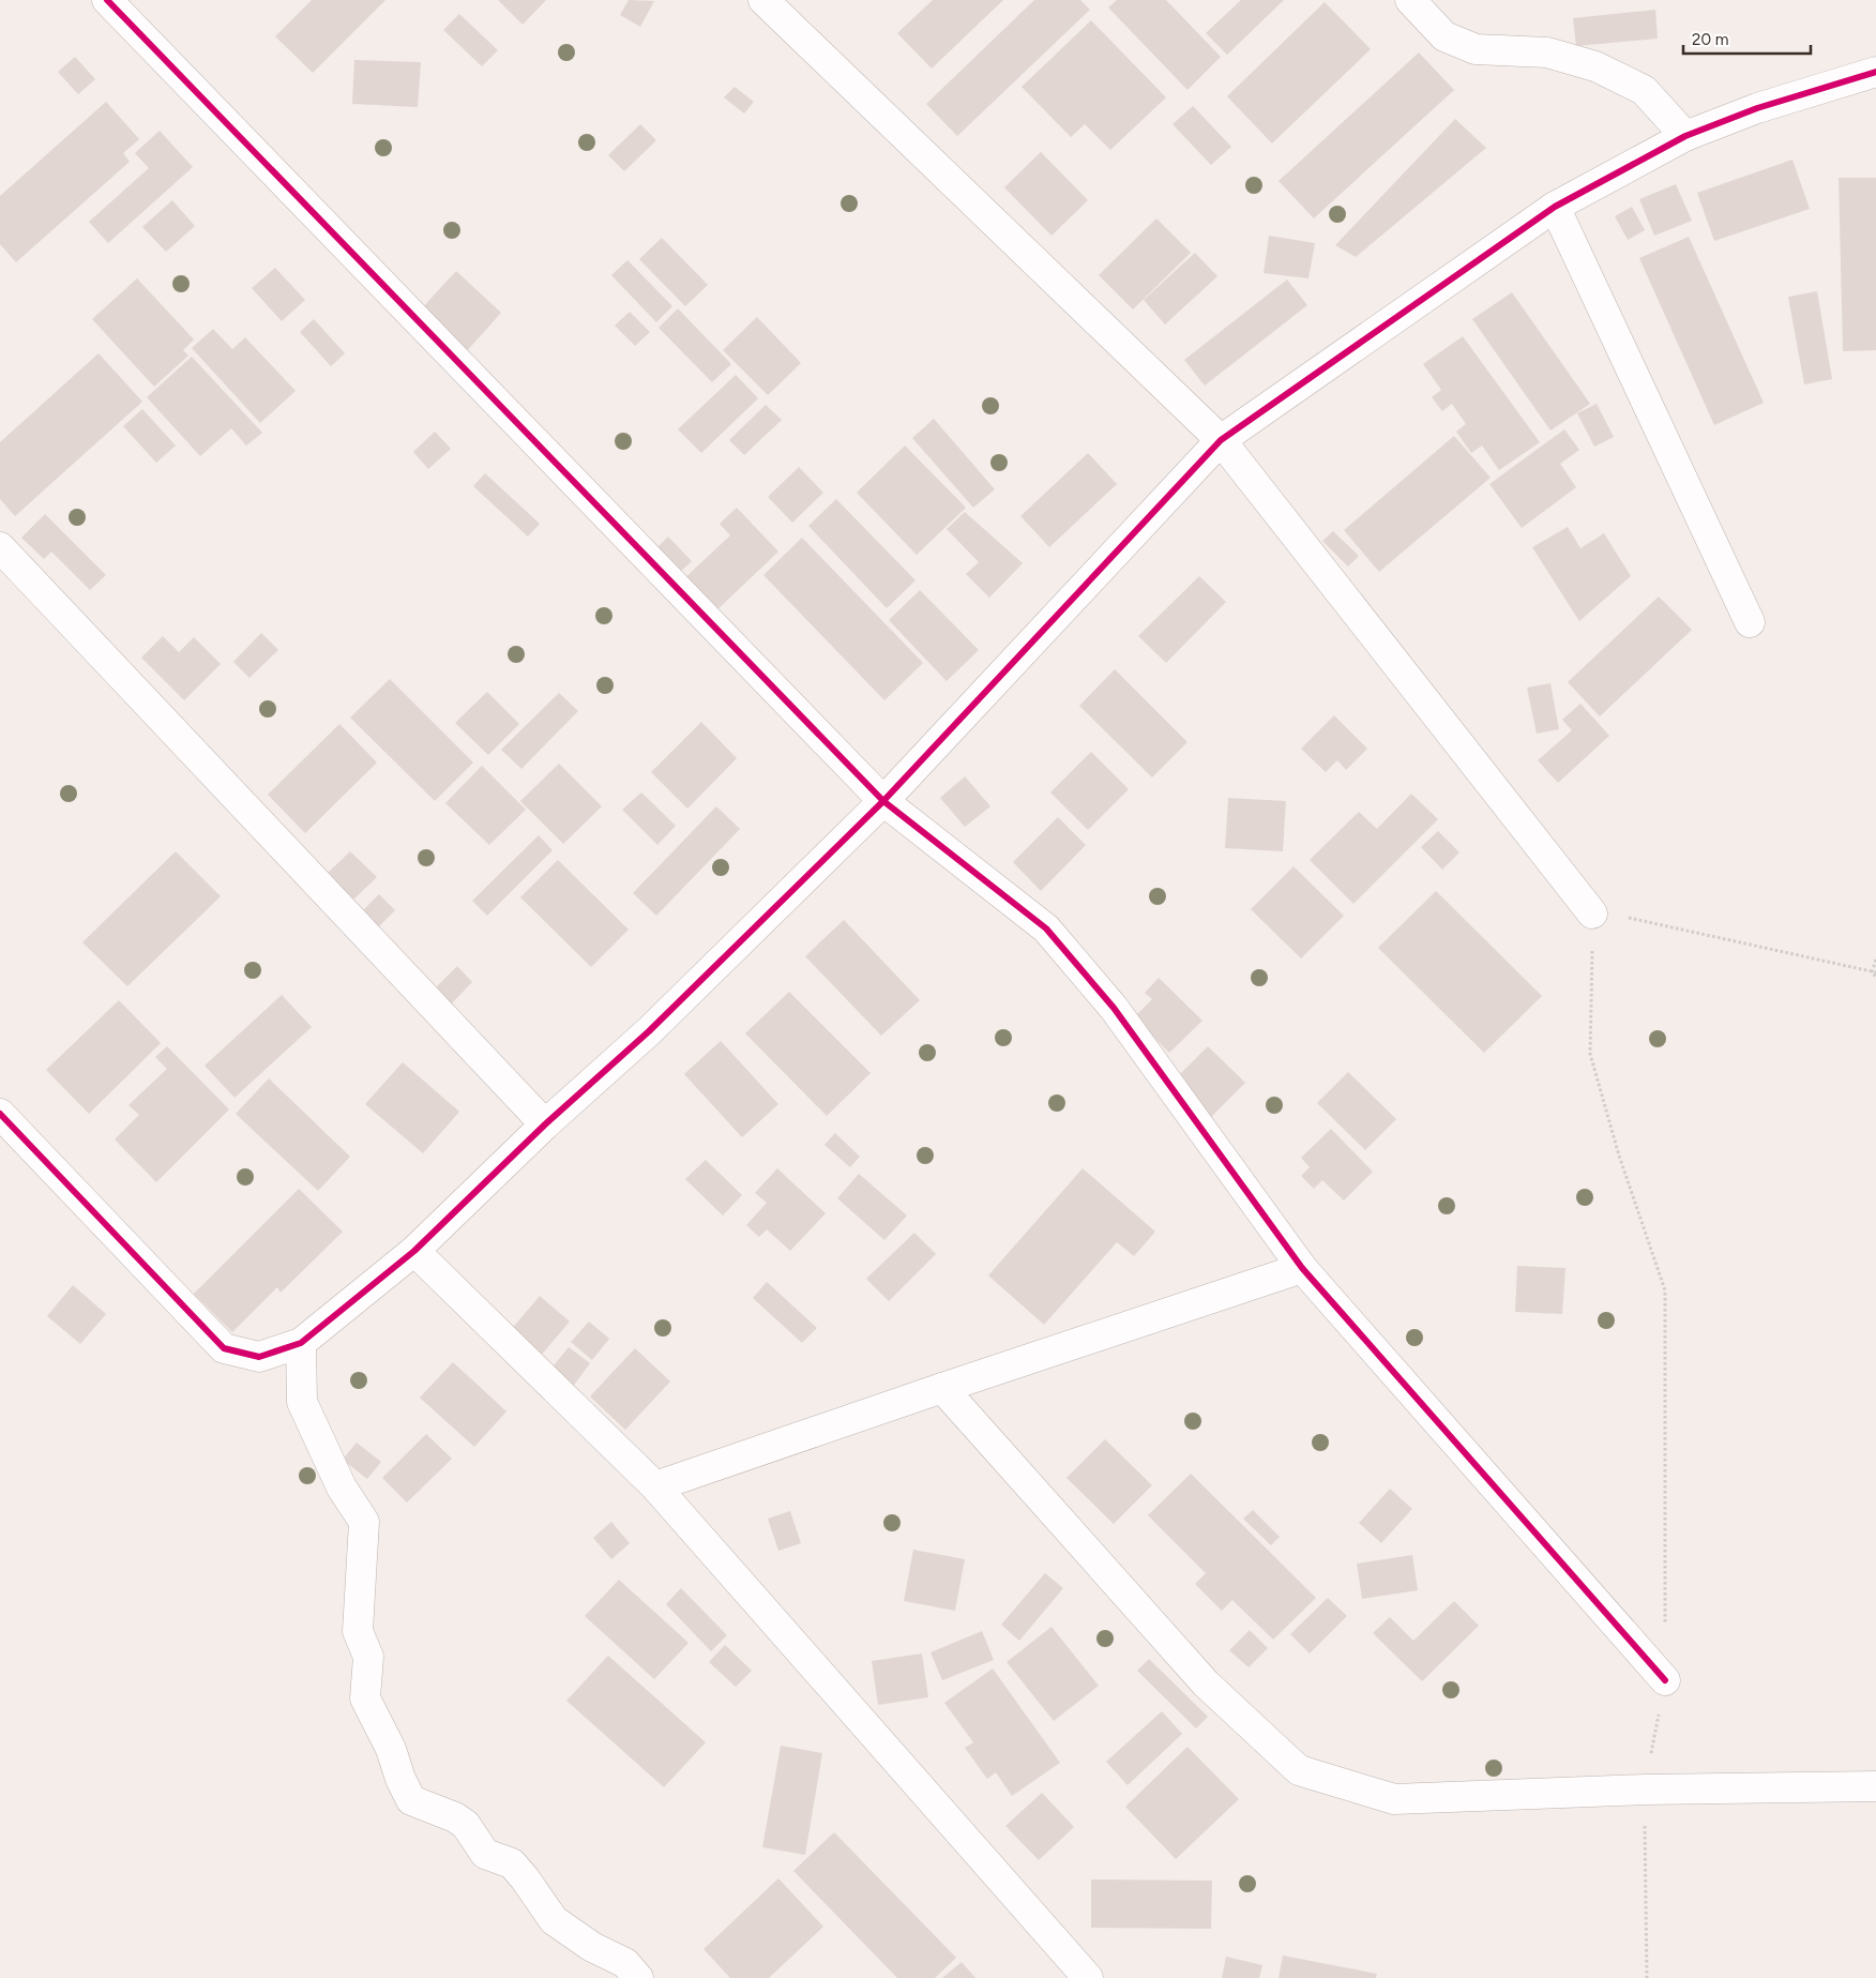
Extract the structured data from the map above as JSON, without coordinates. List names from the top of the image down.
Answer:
{
  "scale_bar": "20 m"
}
